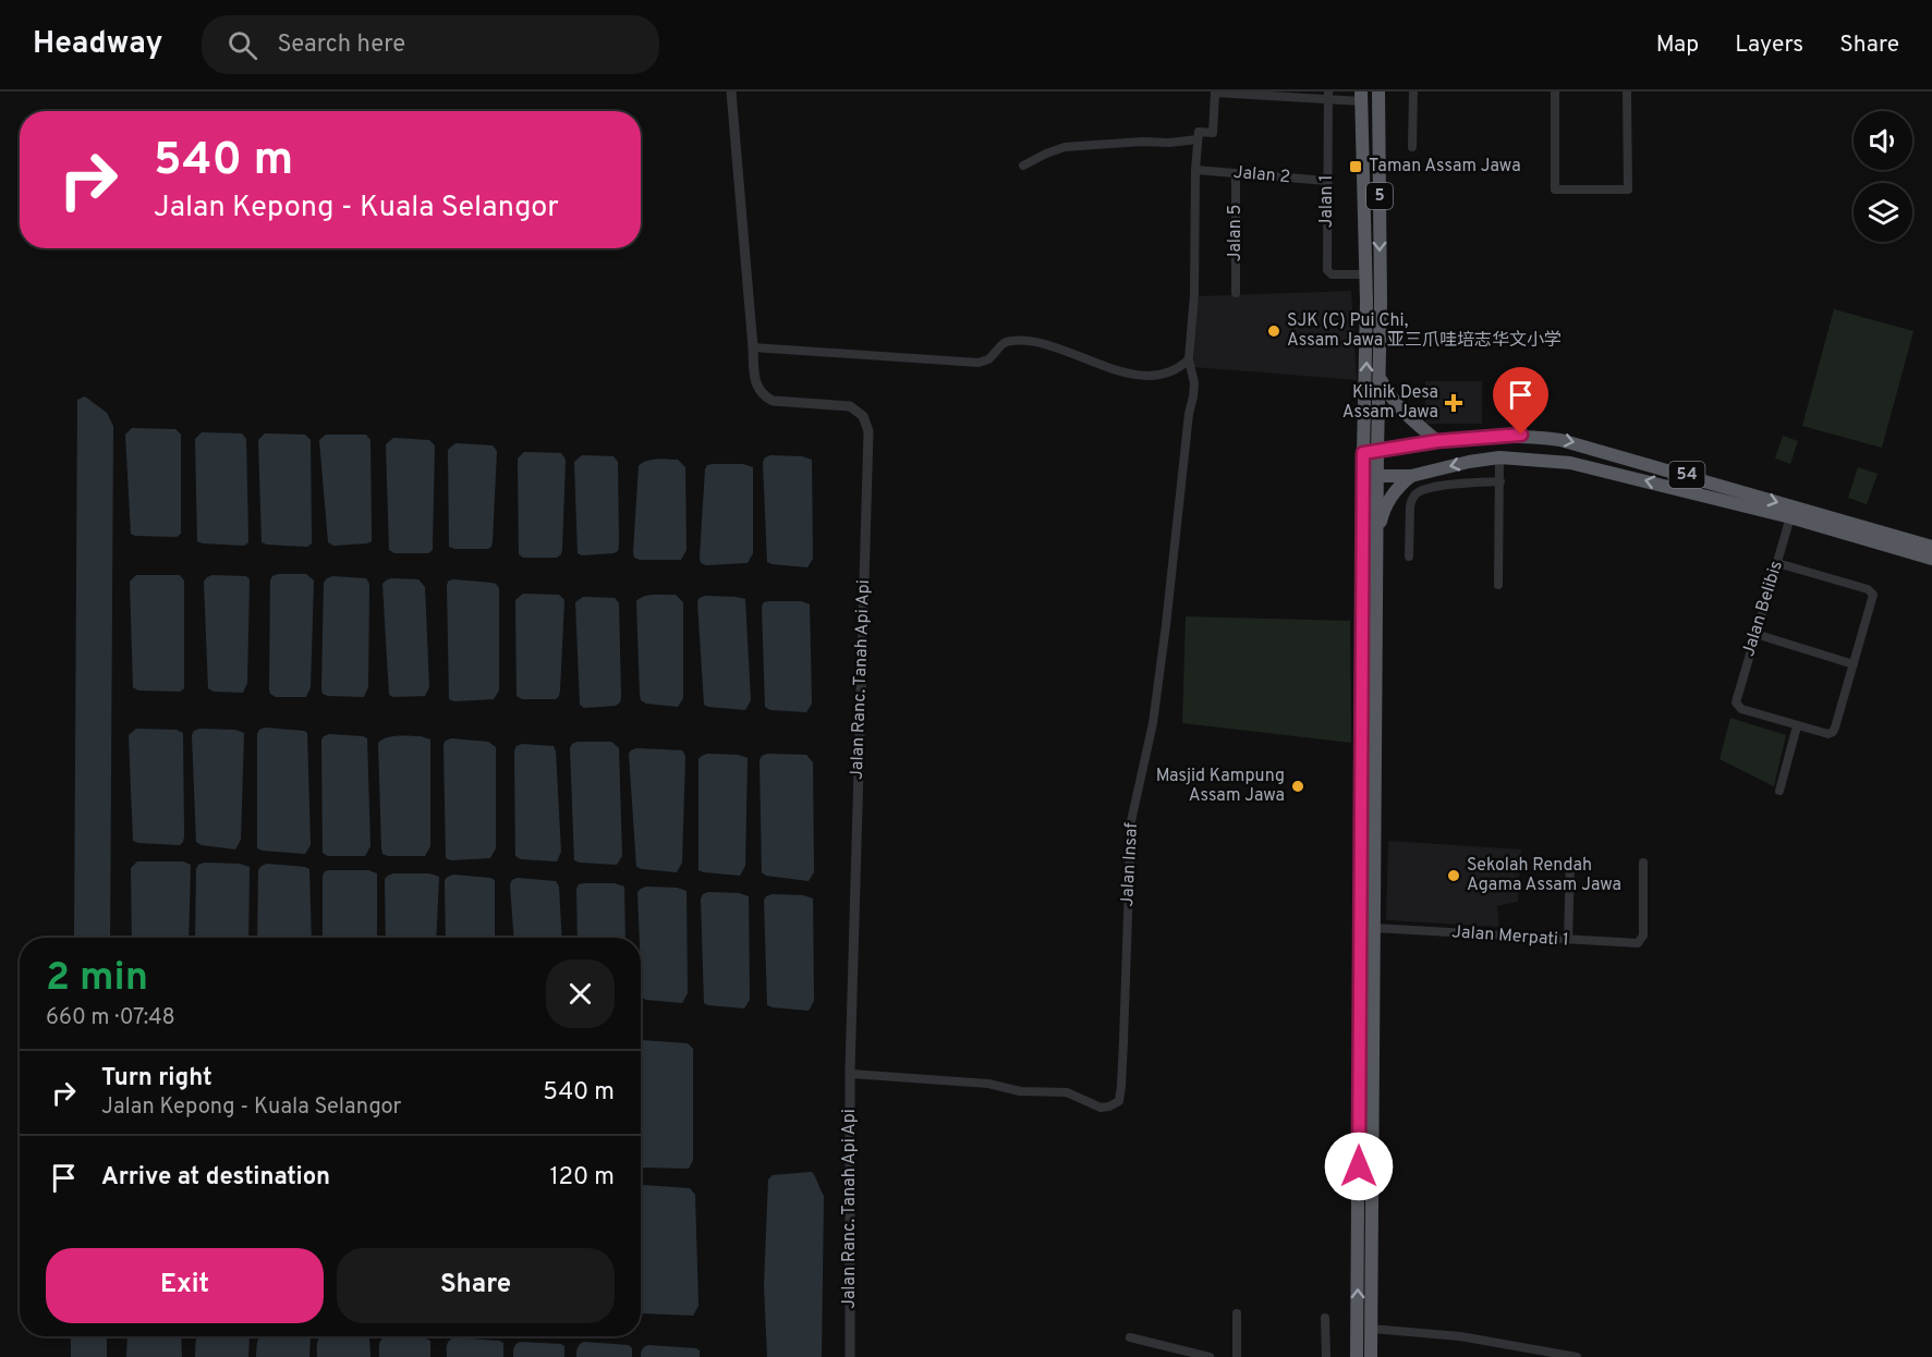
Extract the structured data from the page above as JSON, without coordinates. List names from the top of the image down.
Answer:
{
  "streets": {
    "highway": ["5", "54"],
    "street": [
      "Jalan 2",
      "Jalan 1",
      "Jalan 5",
      "Jalan Belibis",
      "Jalan Ranc. Tanah Api Api",
      "Jalan Insaf",
      "Jalan Merpati 1"
    ]
  },
  "crossings": [
    ["Jalan 2", "Jalan 1"],
    ["Jalan 2", "Jalan 5"],
    ["5", "Jalan 1"],
    ["5", "54"],
    ["5", "Jalan Merpati 1"],
    ["54", "Jalan Belibis"],
    ["Jalan Ranc. Tanah Api Api", "Jalan Insaf"]
  ],
  "places": {
    "transit": ["Taman Assam Jawa"],
    "other": ["SJK (C) Pui Chi, Assam Jawa 亚三爪哇培志华文小学", "Masjid Kampung Assam Jawa", "Sekolah Rendah Agama Assam Jawa"],
    "health": ["Klinik Desa Assam Jawa"]
  },
  "page": {
    "header": "Headway",
    "search": "Search here",
    "nav": ["Map", "Layers", "Share"],
    "turn": ["540 m", "Jalan Kepong - Kuala Selangor"],
    "heading": ["2 min", "660 m · 07:48"],
    "list": [
      {
        "name": "Turn right",
        "note": "Jalan Kepong - Kuala Selangor",
        "value": "540 m"
      },
      {
        "name": "Arrive at destination",
        "value": "120 m"
      }
    ],
    "buttons": ["Exit", "Share"]
  }
}
